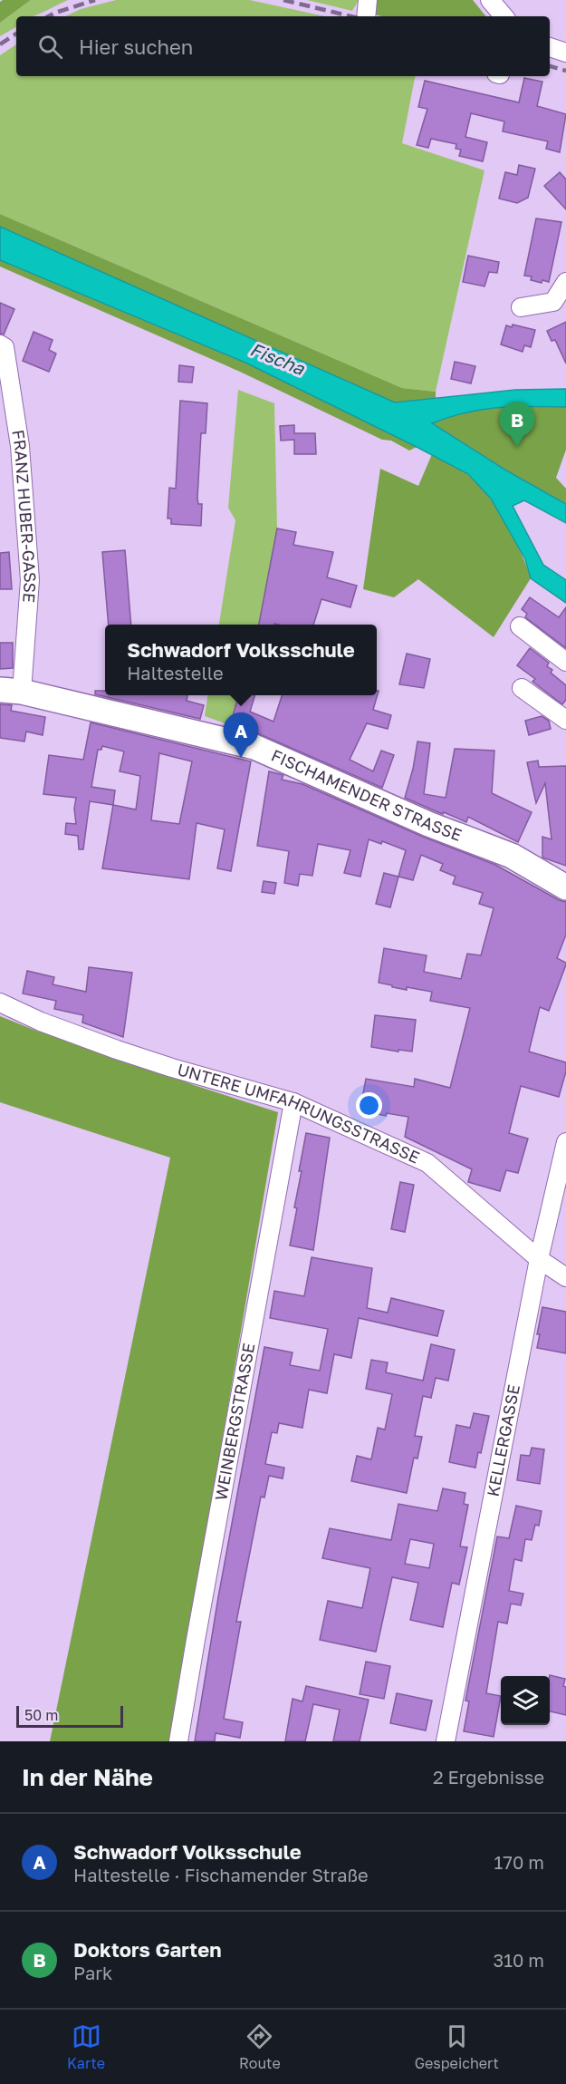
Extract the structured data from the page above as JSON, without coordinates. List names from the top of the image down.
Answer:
{
  "streets": {
    "main road": ["FISCHAMENDER STRASSE"],
    "street": [
      "FRANZ HUBER-GASSE",
      "UNTERE UMFAHRUNGSSTRASSE",
      "WEINBERGSTRASSE",
      "KELLERGASSE"
    ]
  },
  "crossings": [
    ["FRANZ HUBER-GASSE", "FISCHAMENDER STRASSE"],
    ["UNTERE UMFAHRUNGSSTRASSE", "WEINBERGSTRASSE"],
    ["UNTERE UMFAHRUNGSSTRASSE", "KELLERGASSE"]
  ],
  "water": ["Fischa"],
  "scale_bar": "50 m",
  "page": {
    "search": "Hier suchen",
    "pins": ["B", "A"],
    "popup": ["Schwadorf Volksschule", "Haltestelle"],
    "scale": "50 m",
    "heading": ["In der Nähe", "2 Ergebnisse"],
    "list": [
      {
        "mark": "A",
        "name": "Schwadorf Volksschule",
        "note": "Haltestelle · Fischamender Straße",
        "value": "170 m"
      },
      {
        "mark": "B",
        "name": "Doktors Garten",
        "note": "Park",
        "value": "310 m"
      }
    ],
    "nav": ["Karte", "Route", "Gespeichert"]
  }
}
